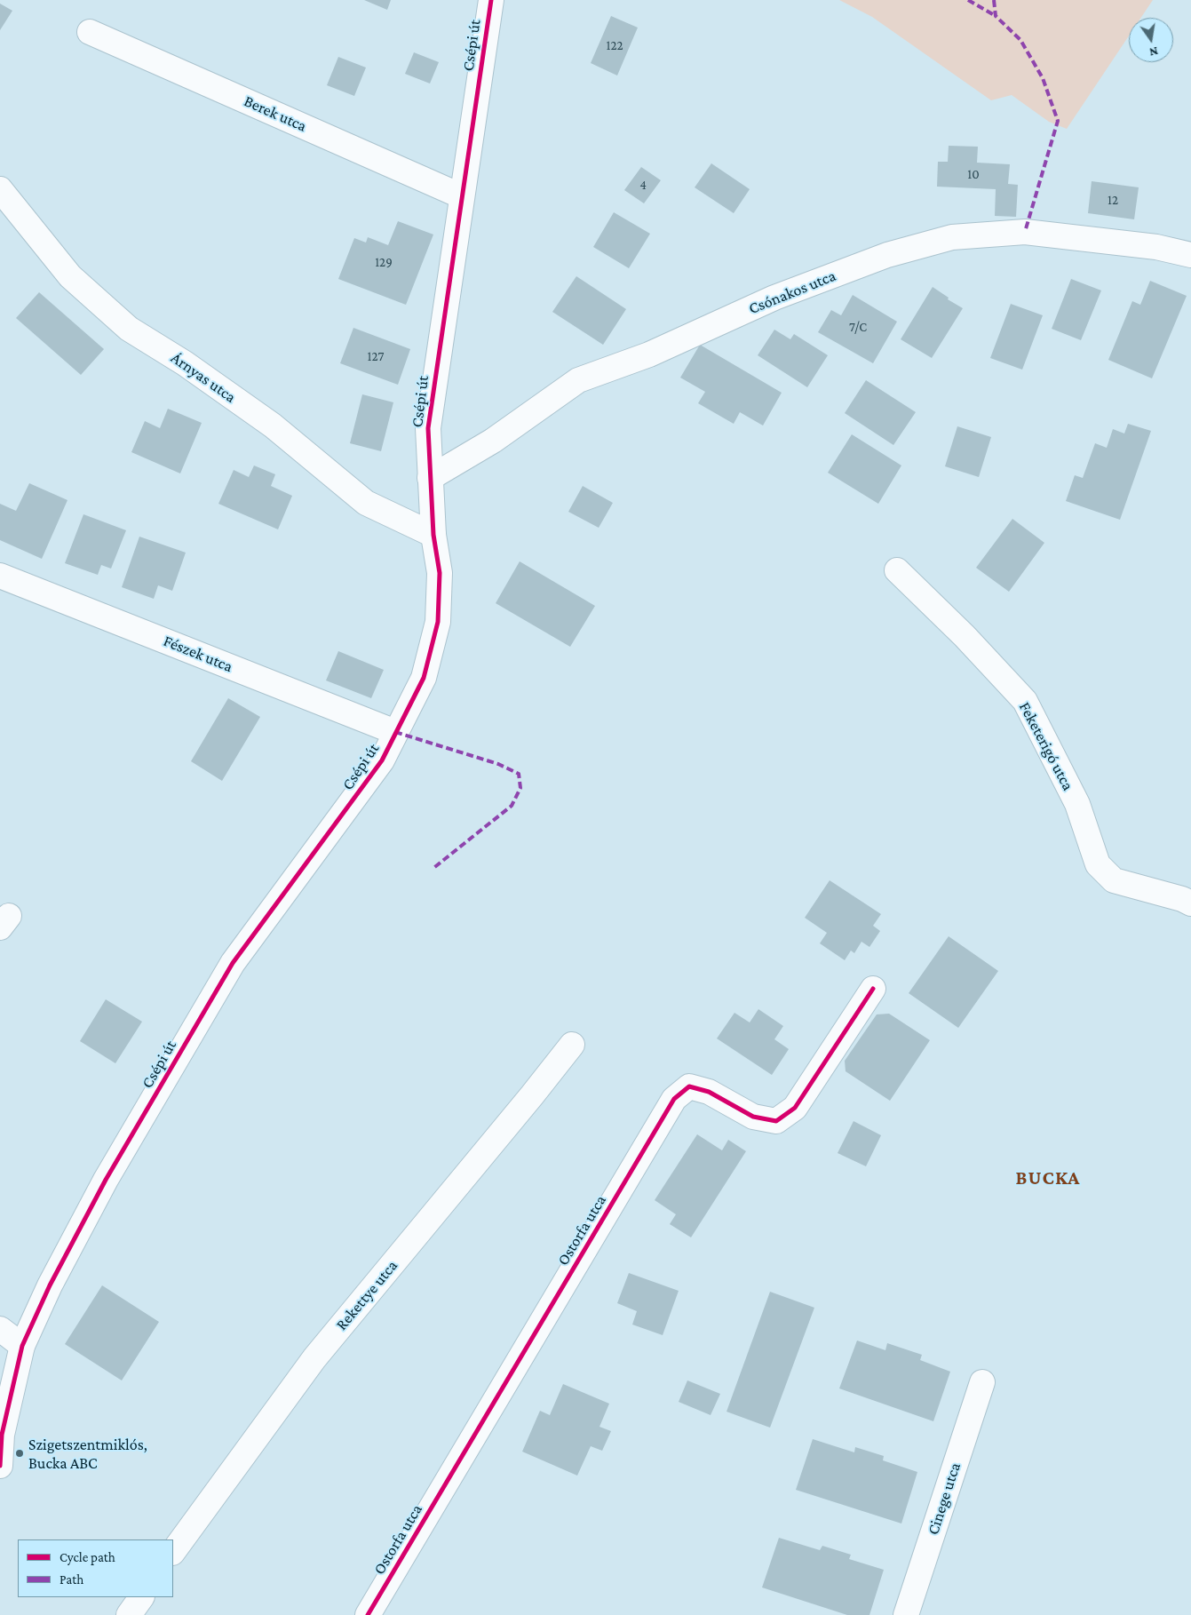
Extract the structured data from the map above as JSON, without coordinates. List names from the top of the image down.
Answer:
{
  "streets": {
    "street": [
      "Csépi út",
      "Berek utca",
      "Csónakos utca",
      "Árnyas utca",
      "Fészek utca",
      "Feketerigó utca",
      "Ostorfa utca",
      "Rekettye utca",
      "Cinege utca"
    ]
  },
  "crossings": [
    ["Csépi út", "Berek utca"],
    ["Csépi út", "Csónakos utca"],
    ["Csépi út", "Árnyas utca"],
    ["Csépi út", "Fészek utca"]
  ],
  "districts": ["BUCKA"],
  "places": ["Szigetszentmiklós, Bucka ABC"],
  "house_numbers": [
    "122",
    "10",
    "4",
    "12",
    "129",
    "7/C",
    "127"
  ],
  "legend": ["Cycle path", "Path"],
  "north": "bottom"
}
